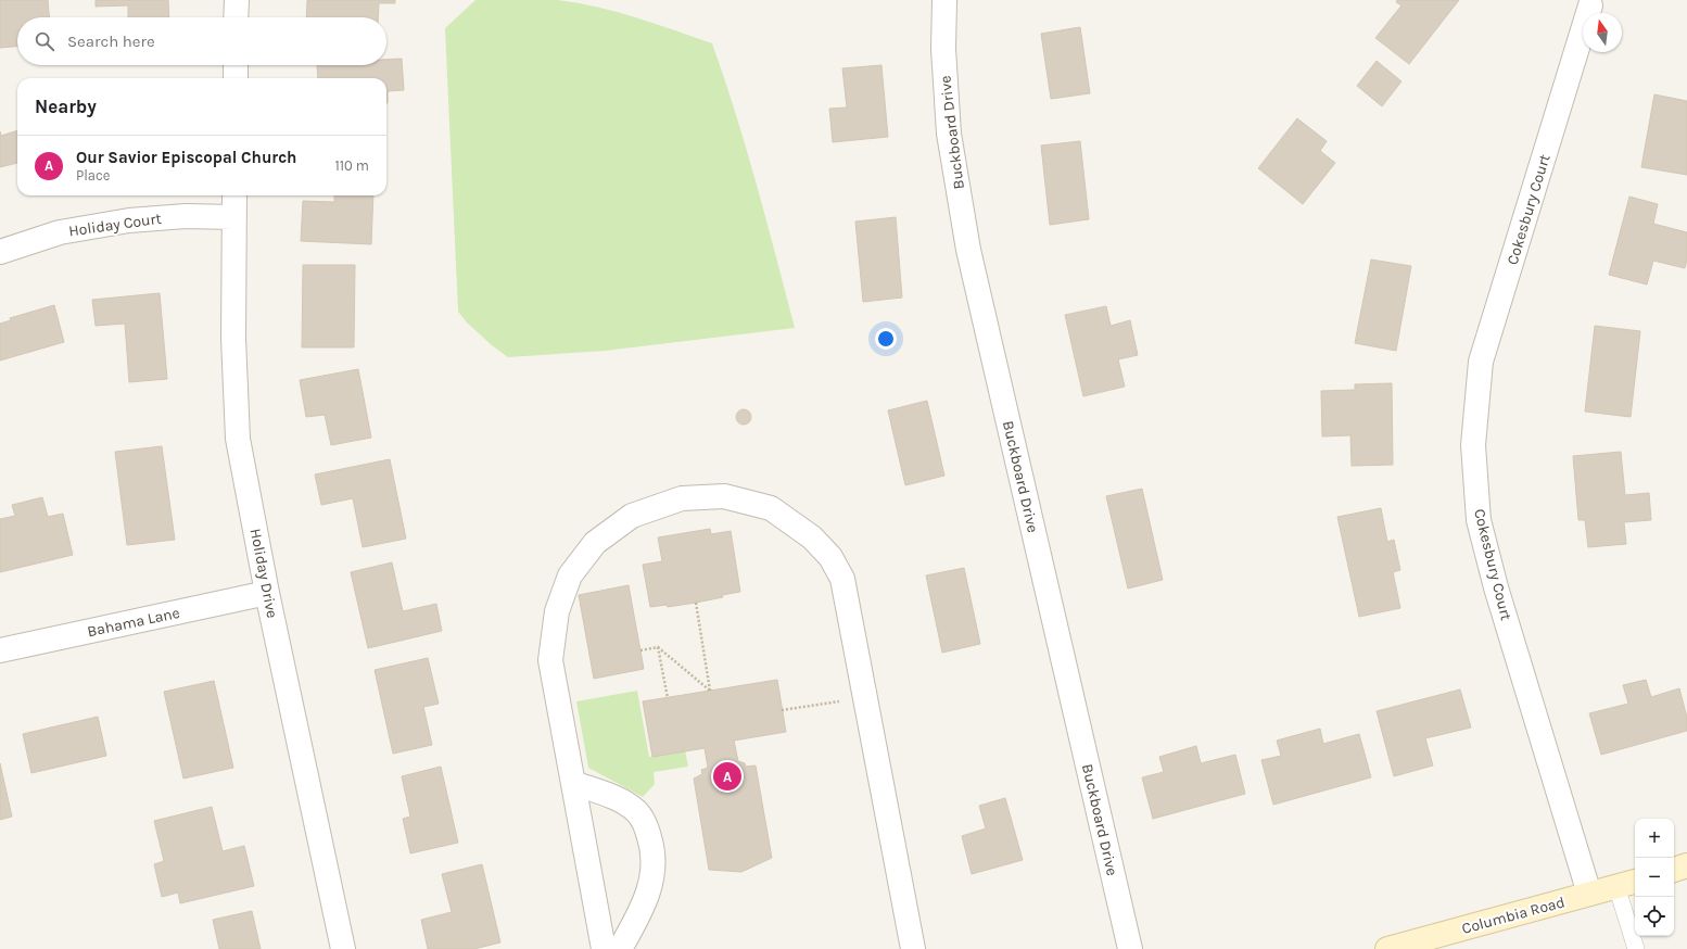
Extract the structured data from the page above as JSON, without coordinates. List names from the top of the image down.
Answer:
{
  "streets": {
    "main road": ["Columbia Road"],
    "street": [
      "Buckboard Drive",
      "Cokesbury Court",
      "Holiday Court",
      "Holiday Drive",
      "Bahama Lane"
    ]
  },
  "crossings": [
    ["Cokesbury Court", "Columbia Road"],
    ["Holiday Court", "Holiday Drive"],
    ["Holiday Drive", "Bahama Lane"]
  ],
  "north": "top",
  "page": {
    "search": "Search here",
    "heading": "Nearby",
    "list": [
      {
        "mark": "A",
        "name": "Our Savior Episcopal Church",
        "note": "Place",
        "value": "110 m"
      }
    ],
    "pins": "A",
    "map_buttons": ["+", "−"]
  }
}
